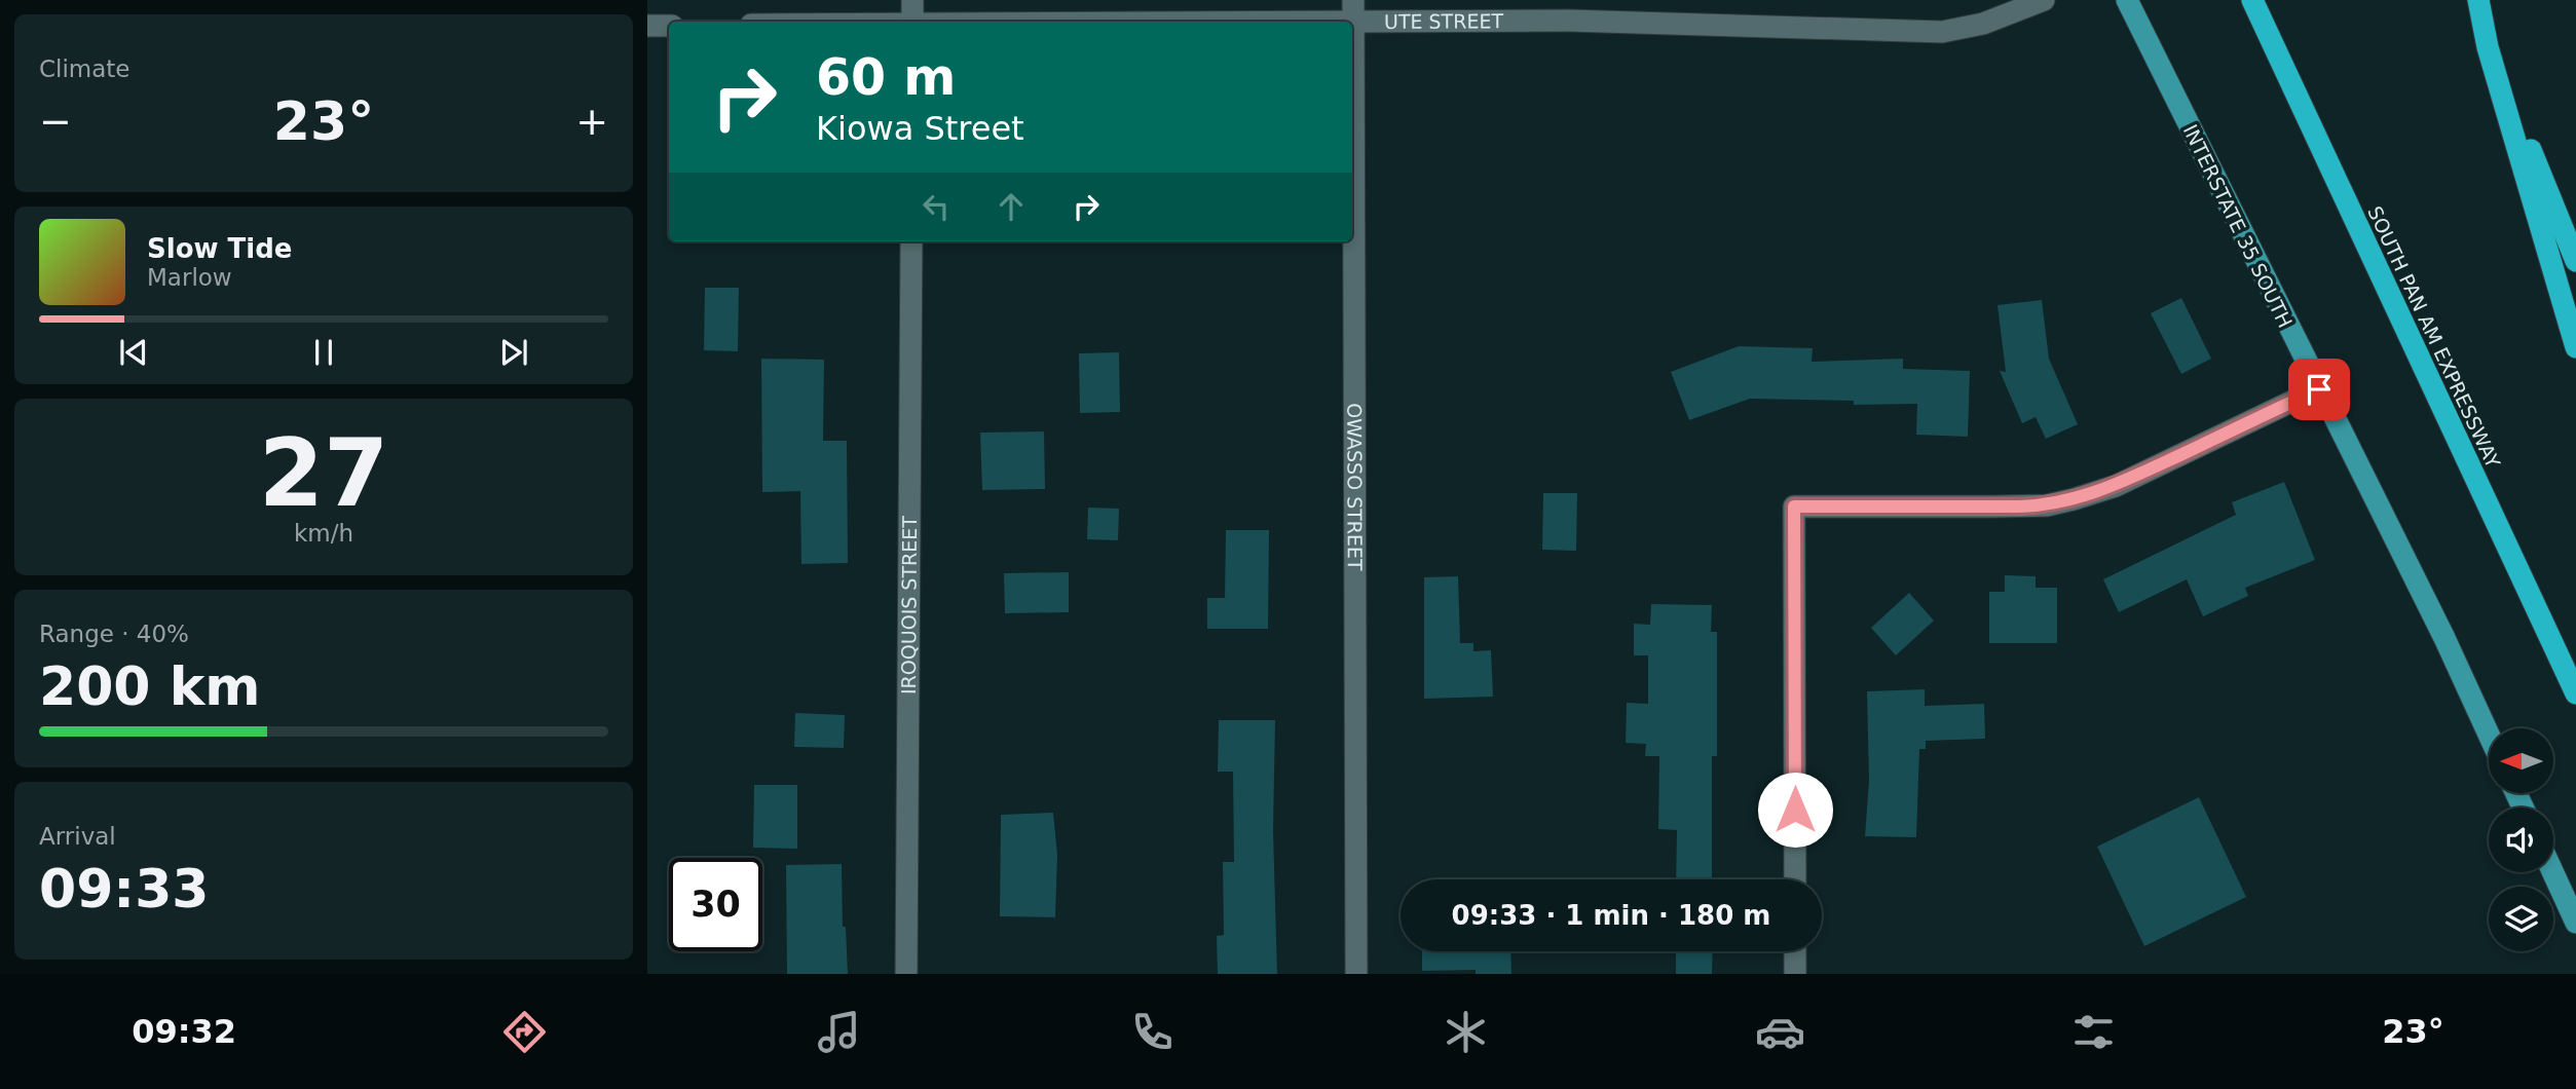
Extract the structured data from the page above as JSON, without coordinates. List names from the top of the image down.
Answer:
{
  "streets": {
    "highway": ["SOUTH PAN AM EXPRESSWAY"],
    "main road": ["INTERSTATE 35 SOUTH"],
    "street": ["UTE STREET", "OWASSO STREET", "IROQUOIS STREET"]
  },
  "crossings": [
    ["UTE STREET", "OWASSO STREET"]
  ],
  "north": "left",
  "page": {
    "tile": [
      "Climate",
      ["27", "km/h"],
      ["Range · 40%", "200 km"],
      ["Arrival", "09:33"]
    ],
    "turn": ["60 m", "Kiowa Street"],
    "heat": ["−", "23°", "+"],
    "song": ["Slow Tide", "Marlow"],
    "limit": "30",
    "trip": "09:33 · 1 min · 180 m",
    "tabs": ["09:32", "23°"]
  }
}
